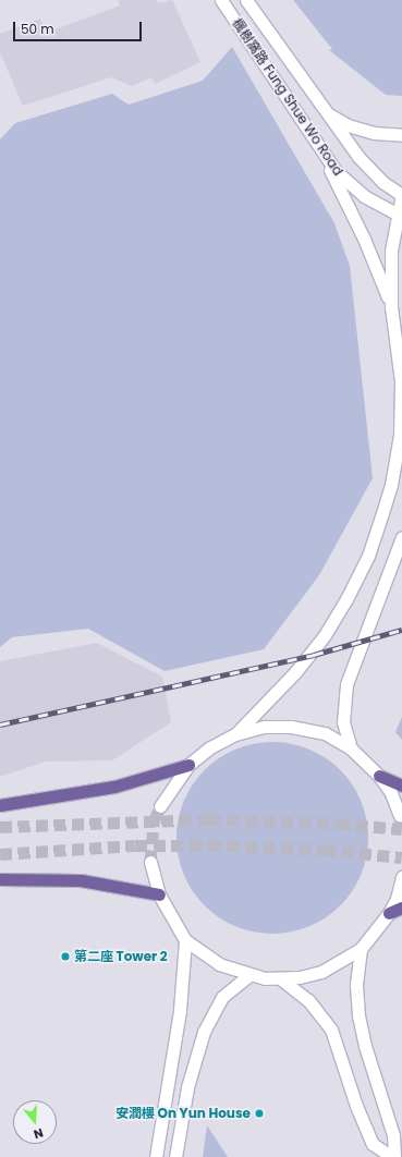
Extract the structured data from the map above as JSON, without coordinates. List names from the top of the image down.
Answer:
{
  "streets": {
    "main road": ["楓樹窩路 Fung Shue Wo Road"]
  },
  "places": ["第二座 Tower 2", "安潤樓 On Yun House"],
  "scale_bar": "50 m",
  "north": "bottom"
}
